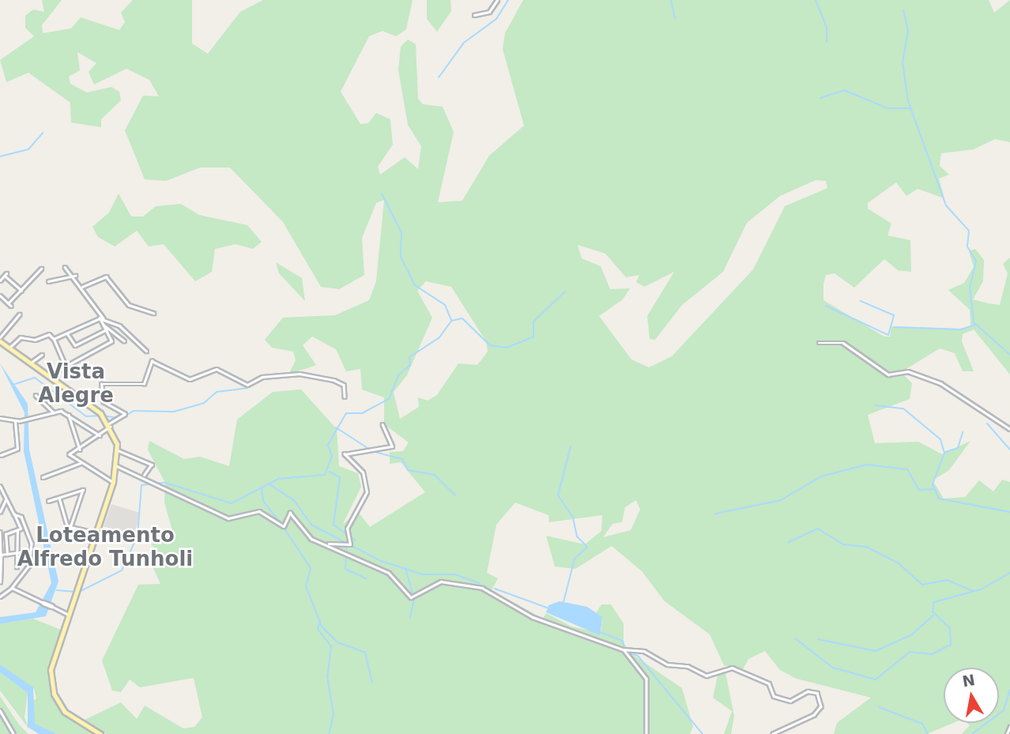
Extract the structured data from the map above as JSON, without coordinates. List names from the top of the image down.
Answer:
{
  "districts": ["Vista Alegre", "Loteamento Alfredo Tunholi"],
  "north": "top"
}
